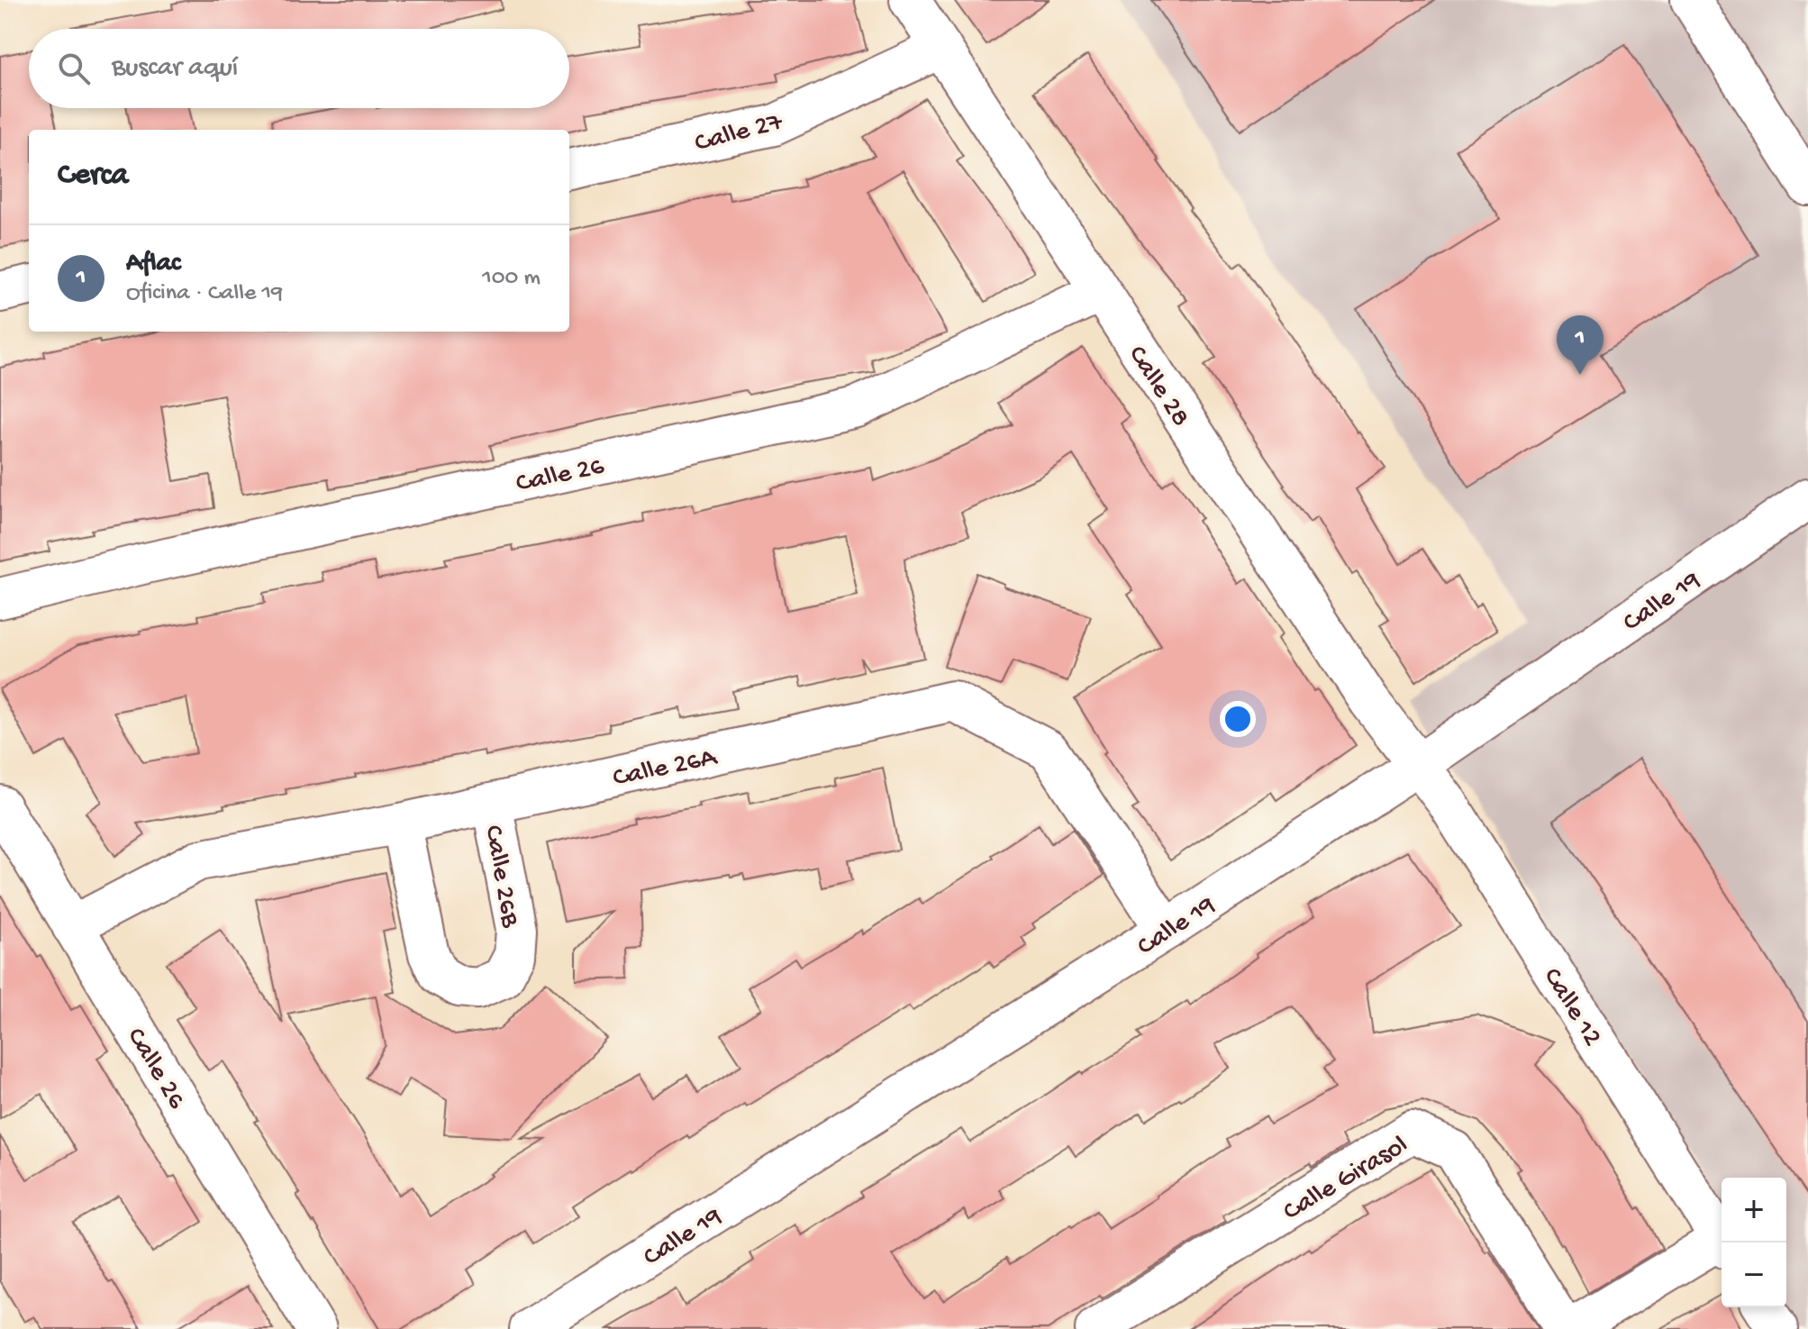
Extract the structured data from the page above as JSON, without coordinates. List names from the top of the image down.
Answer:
{
  "streets": {
    "street": [
      "Calle 27",
      "Calle 28",
      "Calle 26",
      "Calle 19",
      "Calle 26A",
      "Calle 26B",
      "Calle 12",
      "Calle Girasol"
    ]
  },
  "crossings": [
    ["Calle 27", "Calle 28"],
    ["Calle 28", "Calle 26"],
    ["Calle 28", "Calle 19"],
    ["Calle 28", "Calle 12"],
    ["Calle 26", "Calle 26A"],
    ["Calle 19", "Calle 26A"],
    ["Calle 19", "Calle 12"],
    ["Calle 26A", "Calle 26B"]
  ],
  "page": {
    "search": "Buscar aquí",
    "heading": "Cerca",
    "list": [
      {
        "mark": "1",
        "name": "Aflac",
        "note": "Oficina · Calle 19",
        "value": "100 m"
      }
    ],
    "pins": "1",
    "map_buttons": ["+", "−"]
  }
}
